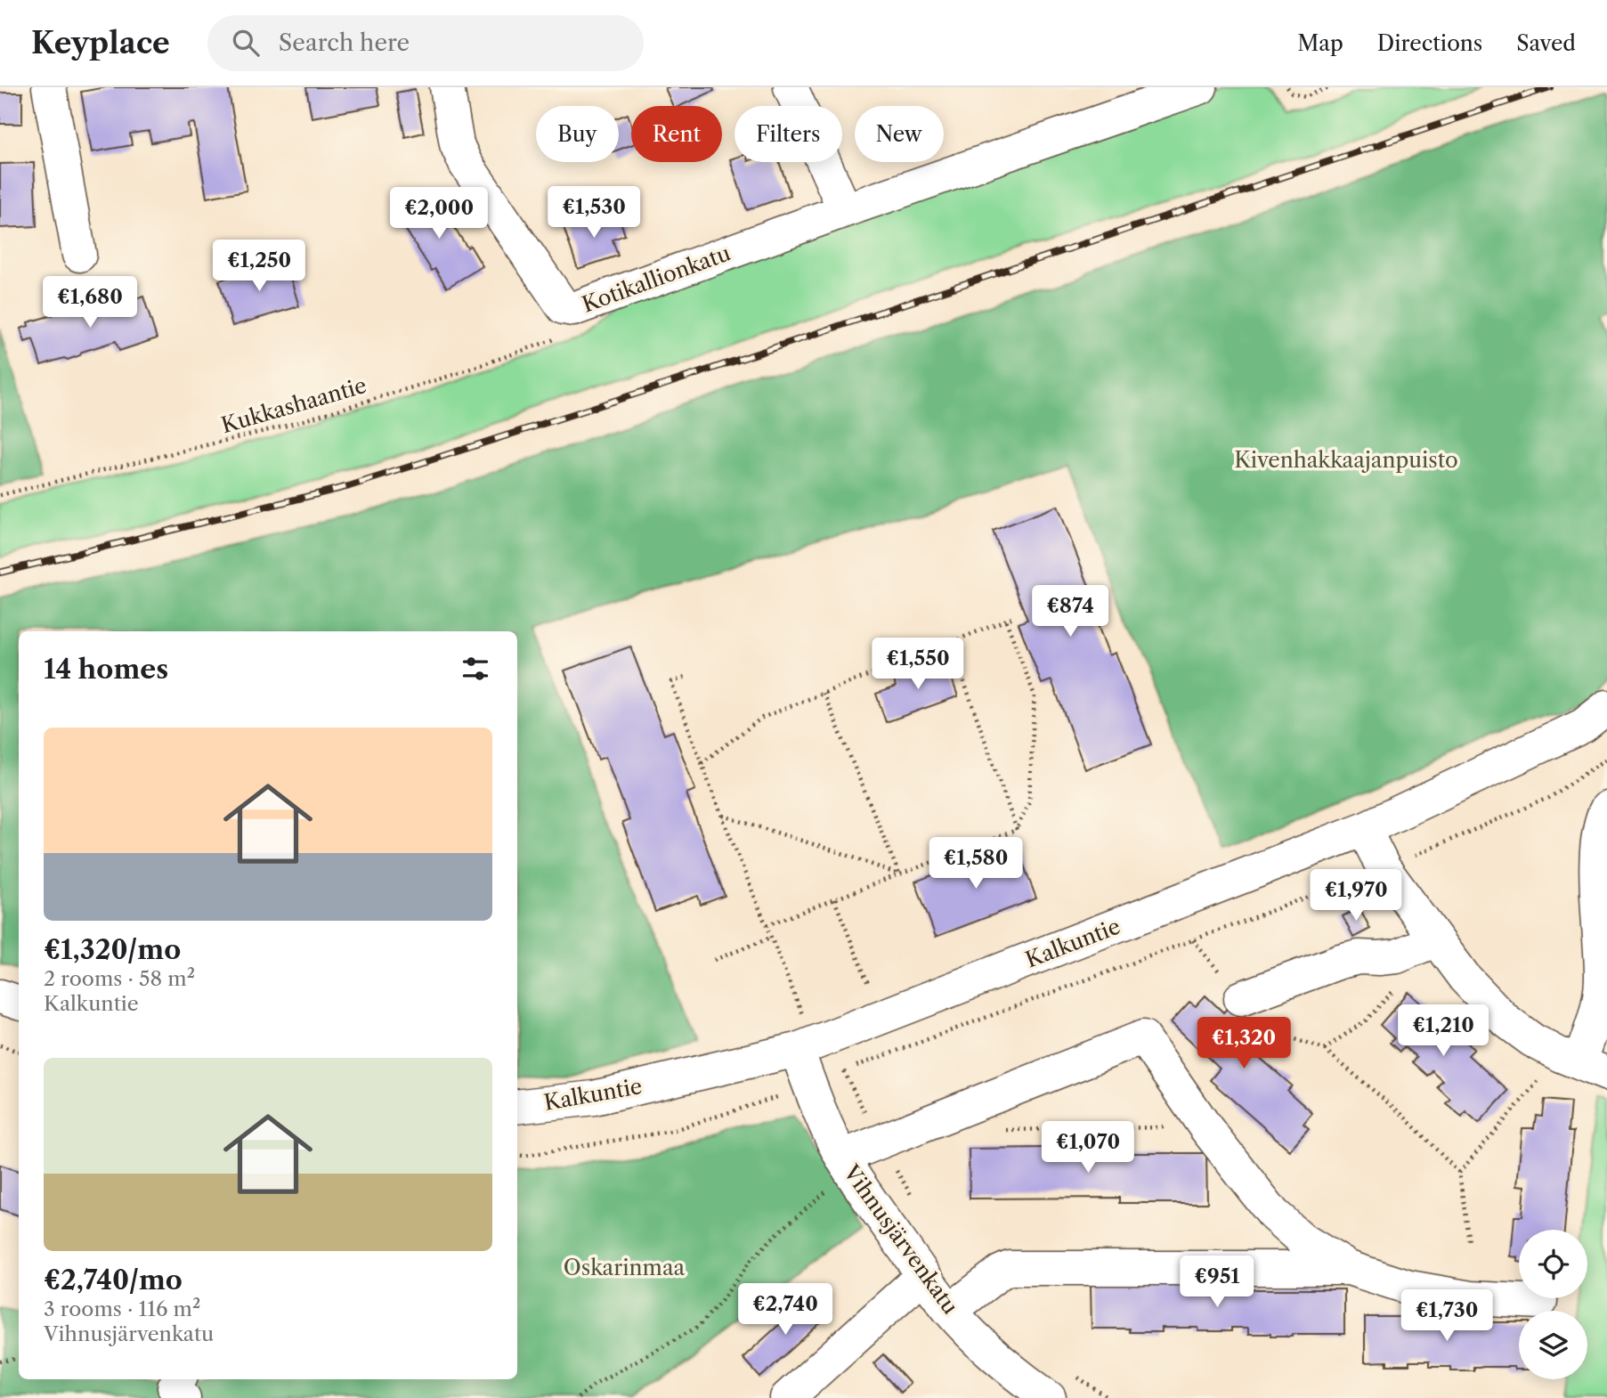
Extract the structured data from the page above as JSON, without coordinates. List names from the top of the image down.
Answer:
{
  "streets": {
    "street": ["Kotikallionkatu", "Kalkuntie", "Vihnusjärvenkatu"],
    "path": ["Kukkashaantie"]
  },
  "crossings": [
    ["Kotikallionkatu", "Kukkashaantie"],
    ["Kalkuntie", "Vihnusjärvenkatu"]
  ],
  "parks": ["Kivenhakkaajanpuisto", "Oskarinmaa"],
  "page": {
    "header": "Keyplace",
    "search": "Search here",
    "nav": ["Map", "Directions", "Saved"],
    "chip": [
      "Buy",
      "Rent",
      "Filters",
      "New"
    ],
    "price": [
      "€1,530",
      "€2,000",
      "€1,250",
      "€1,680",
      "€874",
      "€1,550",
      "€1,580",
      "€1,970",
      "€1,210",
      "€1,320",
      "€1,070",
      "€951",
      "€2,740",
      "€1,730"
    ],
    "heading": "14 homes",
    "list": [
      {
        "name": "€1,320/mo",
        "note": "2 rooms · 58 m² · Kalkuntie"
      },
      {
        "name": "€2,740/mo",
        "note": "3 rooms · 116 m² · Vihnusjärvenkatu"
      }
    ]
  }
}
